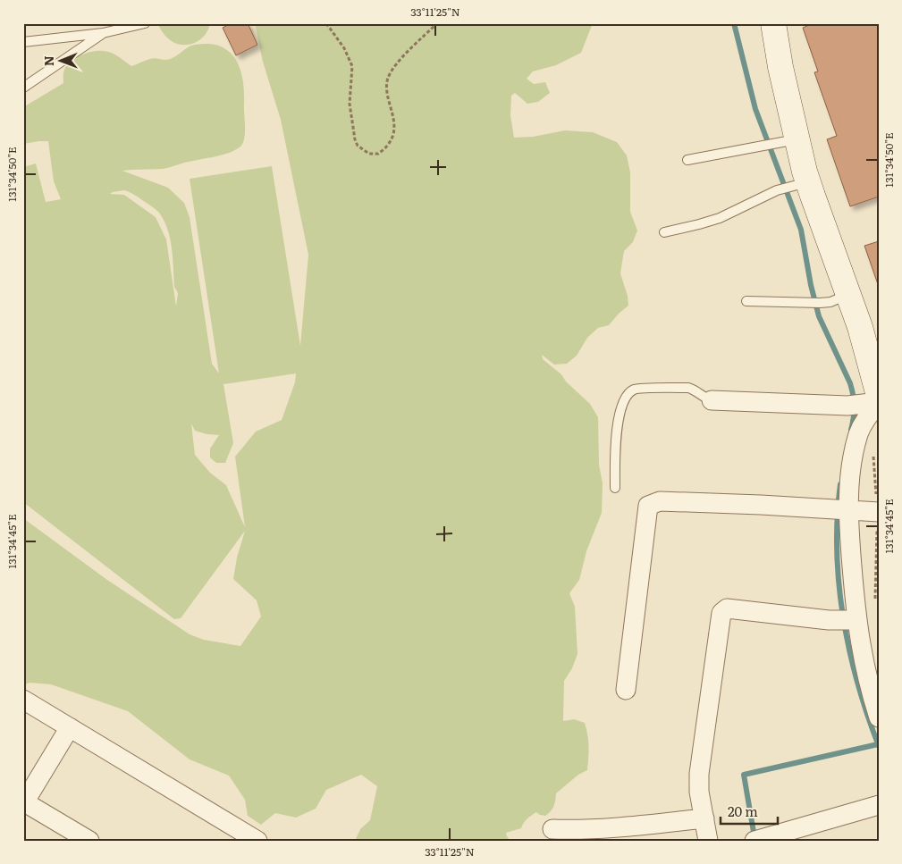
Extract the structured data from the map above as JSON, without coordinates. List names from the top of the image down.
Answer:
{
  "scale_bar": "20 m",
  "north": "left",
  "coordinates": ["33°11'25\"N", "131°34'50\"E", "131°34'45\"E"]
}
